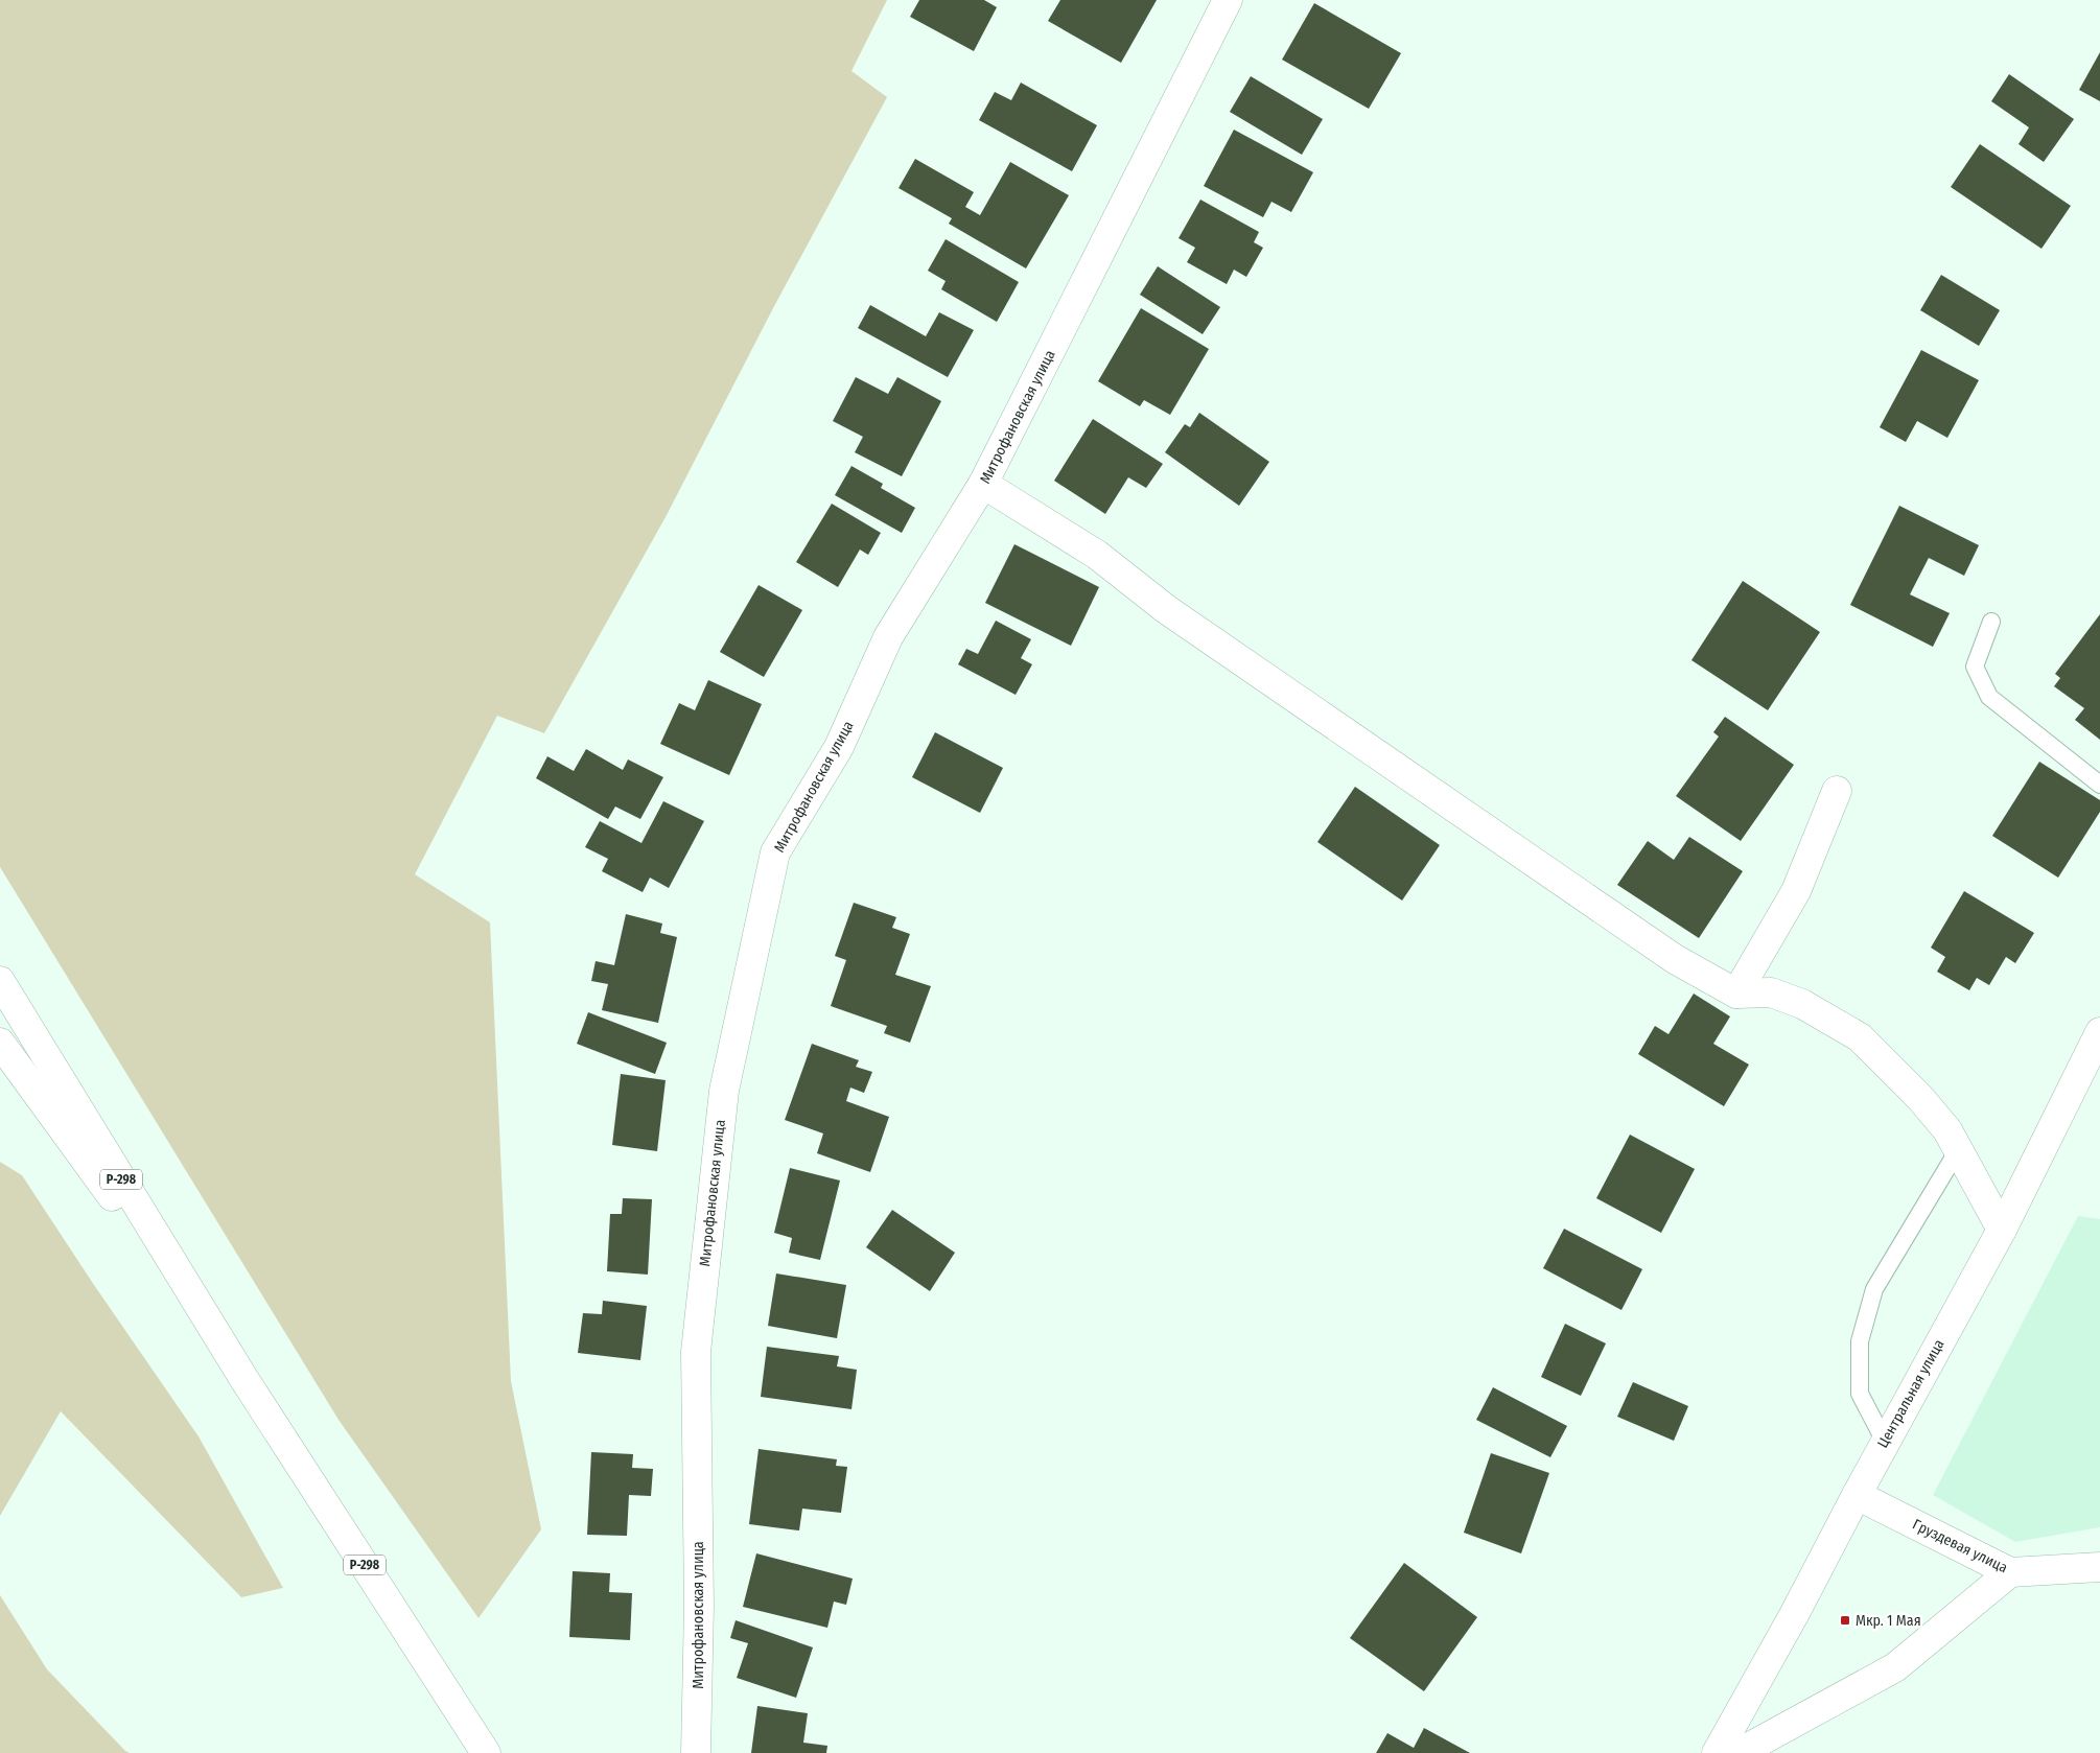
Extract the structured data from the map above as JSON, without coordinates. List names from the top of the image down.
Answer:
{
  "streets": {
    "main road": [
      "Митрофановская улица",
      "Р-298",
      "Центральная улица",
      "Груздевая улица"
    ]
  },
  "crossings": [
    ["Центральная улица", "Груздевая улица"]
  ],
  "places": {
    "transit": ["Мкр. 1 Мая"]
  }
}
